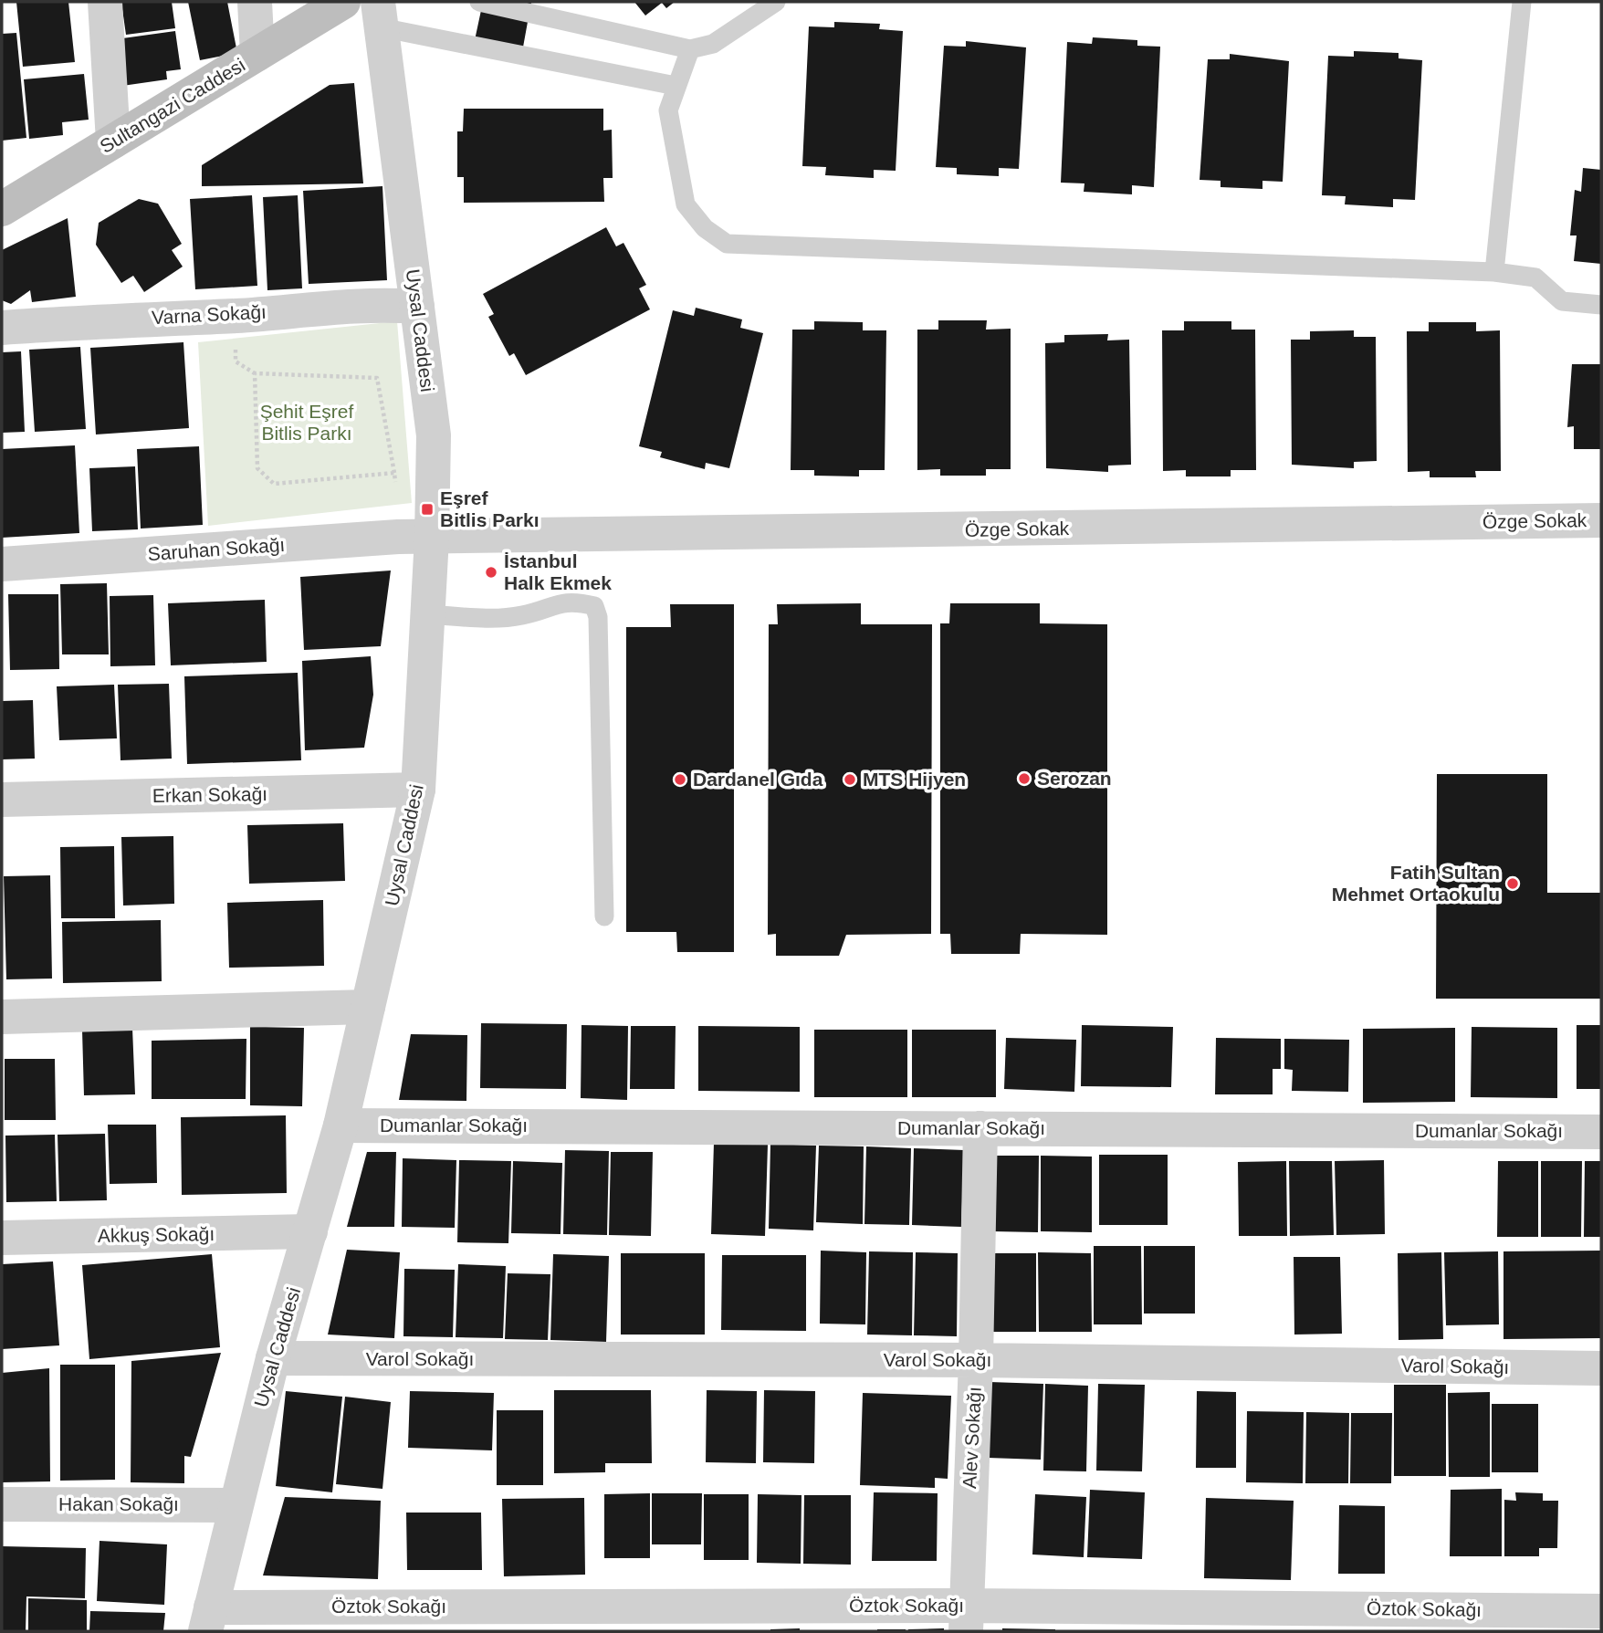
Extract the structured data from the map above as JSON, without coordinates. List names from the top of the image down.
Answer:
{
  "streets": {
    "main road": ["Sultangazi Caddesi"],
    "street": [
      "Varna Sokağı",
      "Uysal Caddesi",
      "Özge Sokak",
      "Saruhan Sokağı",
      "Erkan Sokağı",
      "Dumanlar Sokağı",
      "Akkuş Sokağı",
      "Varol Sokağı",
      "Alev Sokağı",
      "Hakan Sokağı",
      "Öztok Sokağı"
    ]
  },
  "crossings": [
    ["Varna Sokağı", "Uysal Caddesi"],
    ["Uysal Caddesi", "Özge Sokak"],
    ["Uysal Caddesi", "Saruhan Sokağı"],
    ["Uysal Caddesi", "Erkan Sokağı"],
    ["Uysal Caddesi", "Dumanlar Sokağı"],
    ["Uysal Caddesi", "Akkuş Sokağı"],
    ["Uysal Caddesi", "Varol Sokağı"],
    ["Uysal Caddesi", "Hakan Sokağı"],
    ["Uysal Caddesi", "Öztok Sokağı"],
    ["Özge Sokak", "Saruhan Sokağı"],
    ["Dumanlar Sokağı", "Alev Sokağı"],
    ["Varol Sokağı", "Alev Sokağı"],
    ["Alev Sokağı", "Öztok Sokağı"]
  ],
  "parks": ["Şehit Eşref Bitlis Parkı"],
  "places": {
    "transit": ["Eşref Bitlis Parkı"],
    "other": [
      "İstanbul Halk Ekmek",
      "Serozan",
      "Dardanel Gıda",
      "MTS Hijyen",
      "Fatih Sultan Mehmet Ortaokulu"
    ]
  }
}
